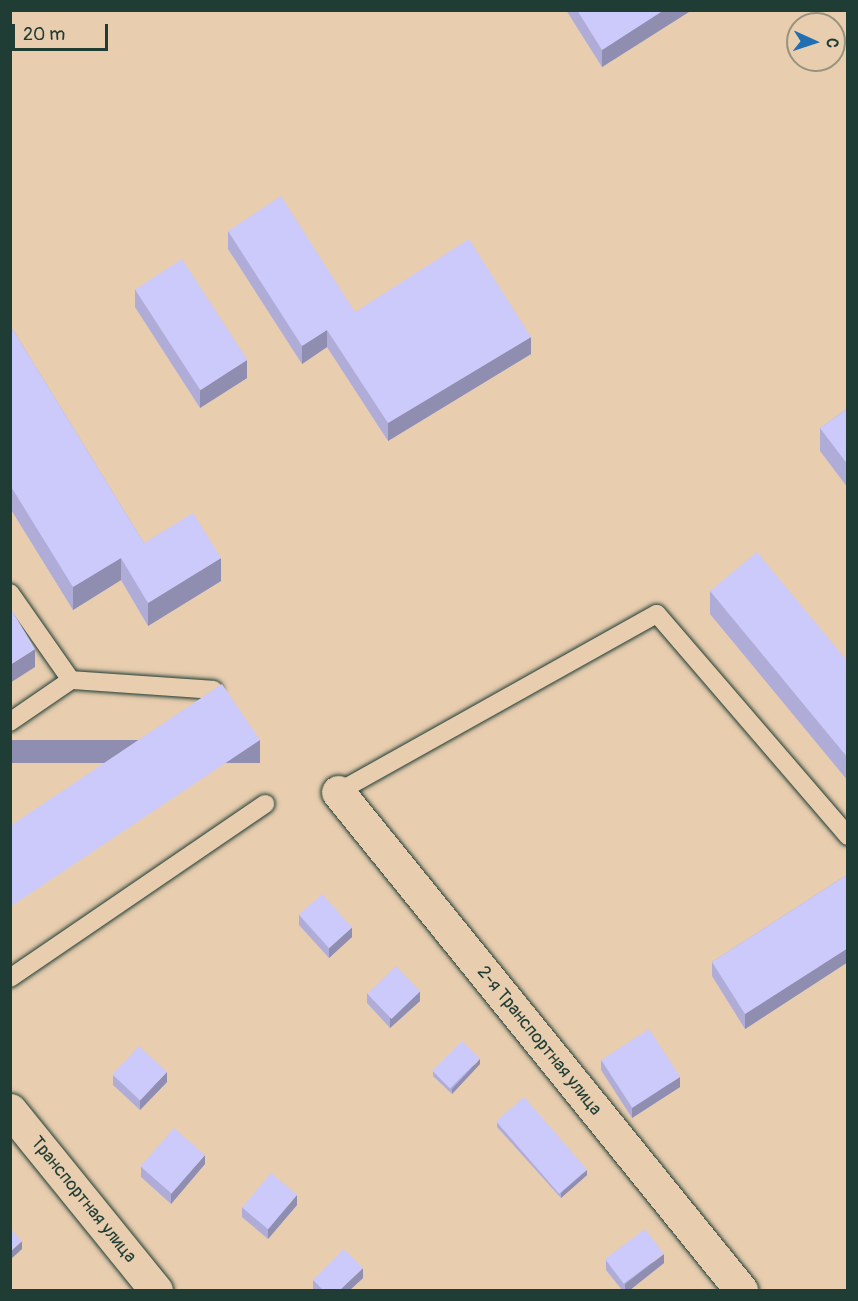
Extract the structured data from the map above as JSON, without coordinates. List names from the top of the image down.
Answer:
{
  "streets": {
    "street": ["2-я Транспортная улица", "Транспортная улица"]
  },
  "scale_bar": "20 m",
  "north": "right"
}
